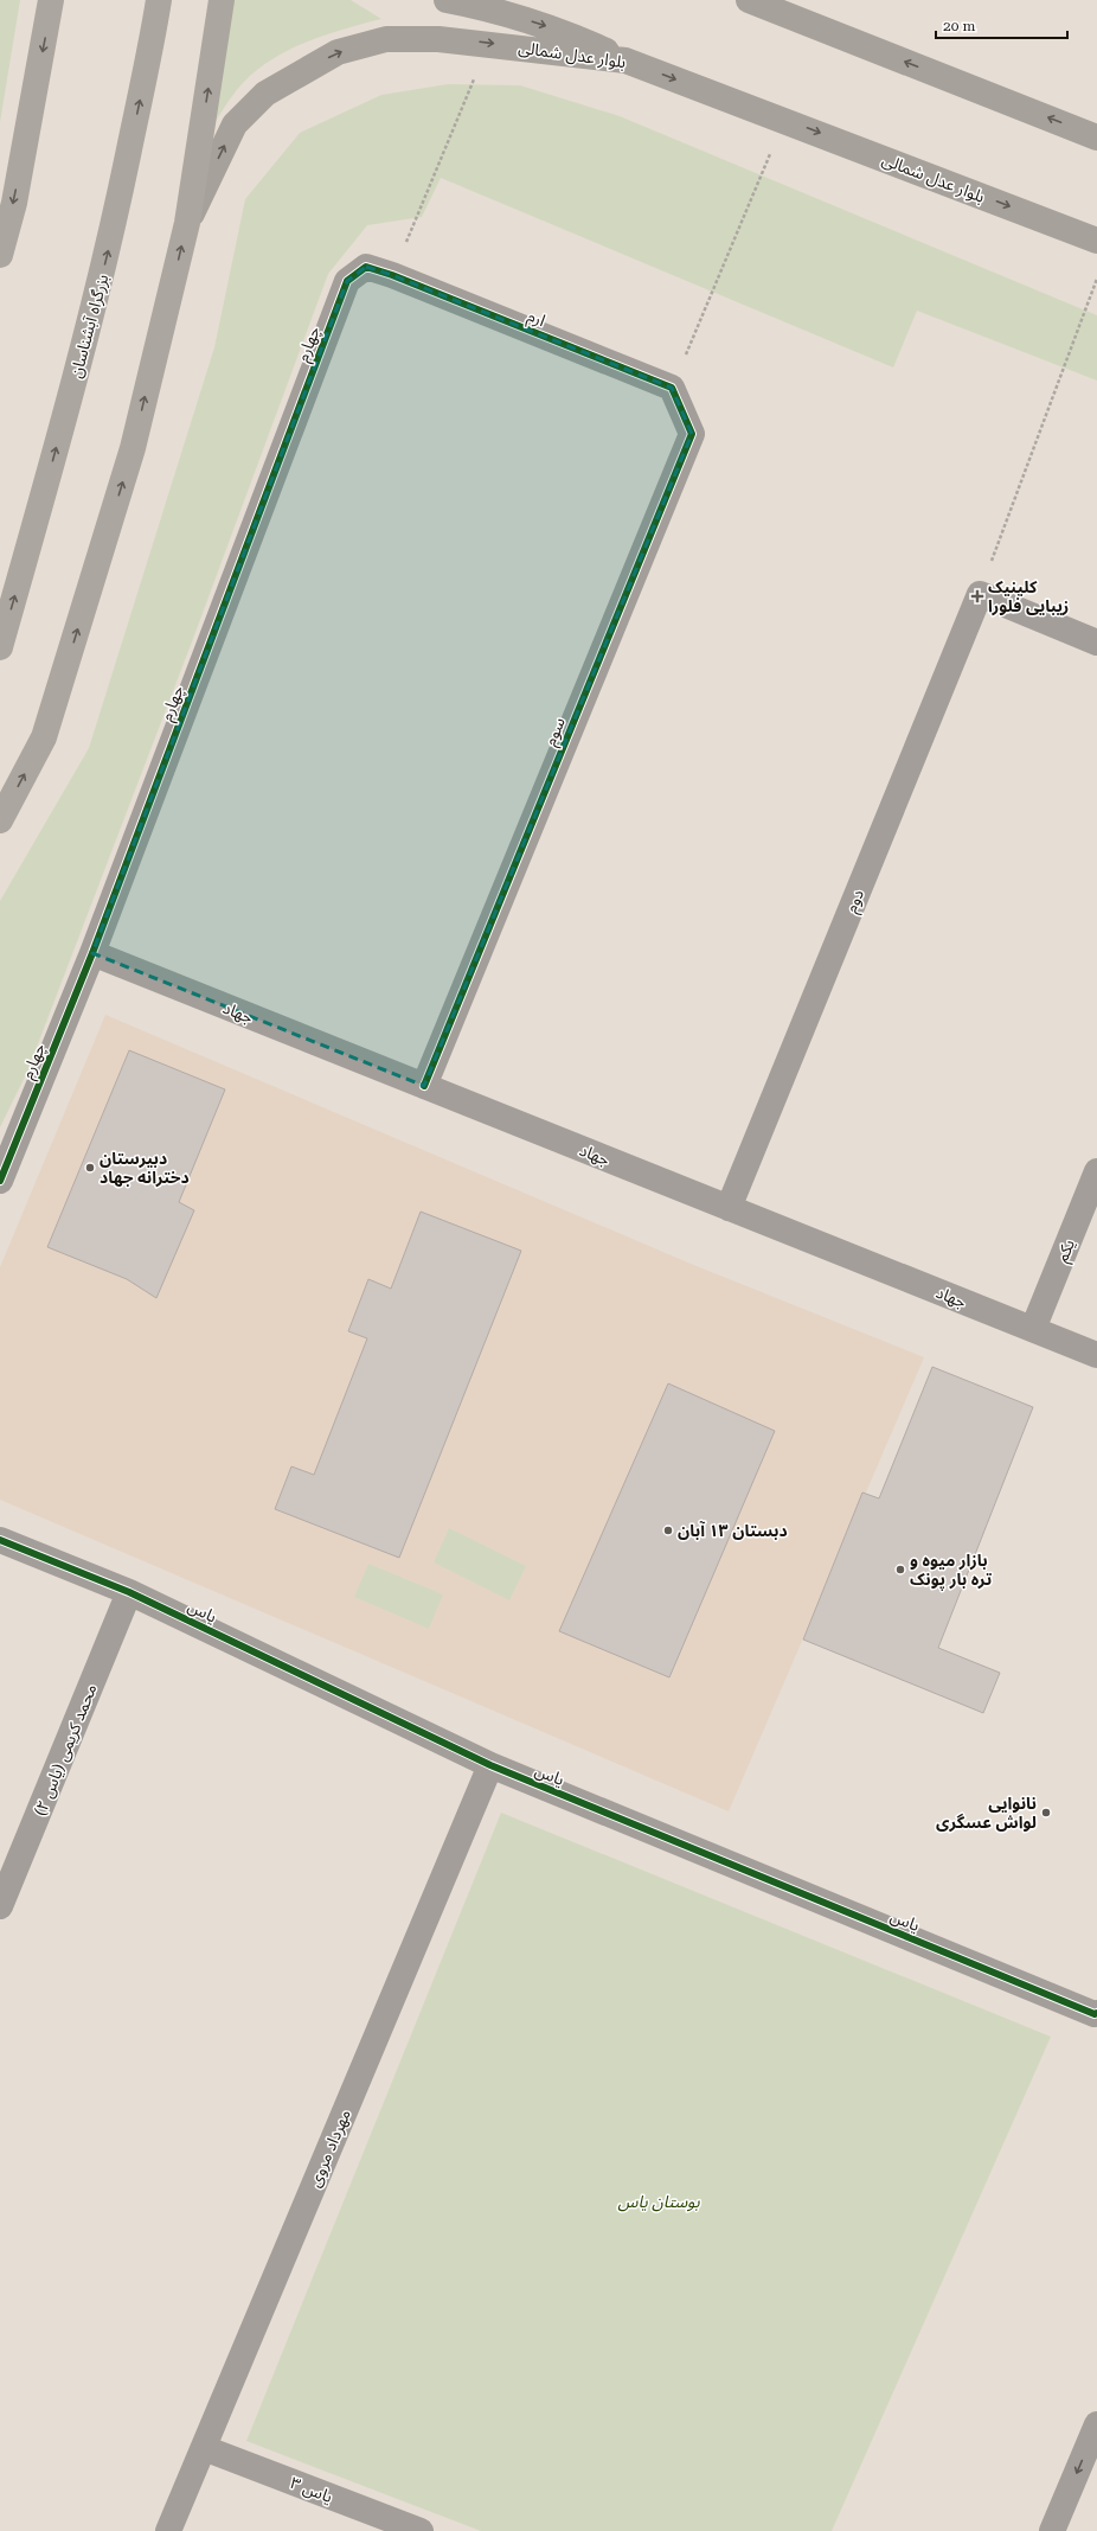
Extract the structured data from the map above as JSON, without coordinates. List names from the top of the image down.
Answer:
{
  "streets": {
    "highway": ["بزرگراه آبشناسان"],
    "main road": ["بلوار عدل شمالی"],
    "street": [
      "ارم",
      "چهارم",
      "سوم",
      "دوم",
      "جهاد",
      "یکم",
      "یاس",
      "محمد کریمی (یاس ۲)",
      "مهرداد مروی",
      "یاس ۳"
    ]
  },
  "crossings": [
    ["ارم", "چهارم"],
    ["ارم", "سوم"],
    ["چهارم", "جهاد"],
    ["سوم", "جهاد"],
    ["دوم", "جهاد"],
    ["جهاد", "یکم"],
    ["یاس", "محمد کریمی (یاس ۲)"],
    ["یاس", "مهرداد مروی"],
    ["مهرداد مروی", "یاس ۳"]
  ],
  "parks": ["بوستان یاس"],
  "places": {
    "health": ["کلینیک زیبایی فلورا"],
    "other": [
      "دبیرستان دخترانه جهاد",
      "دبستان ۱۳ آبان",
      "بازار ميوه و تره بار پونک",
      "نانوایی لواش عسگری"
    ]
  },
  "scale_bar": "20 m"
}
